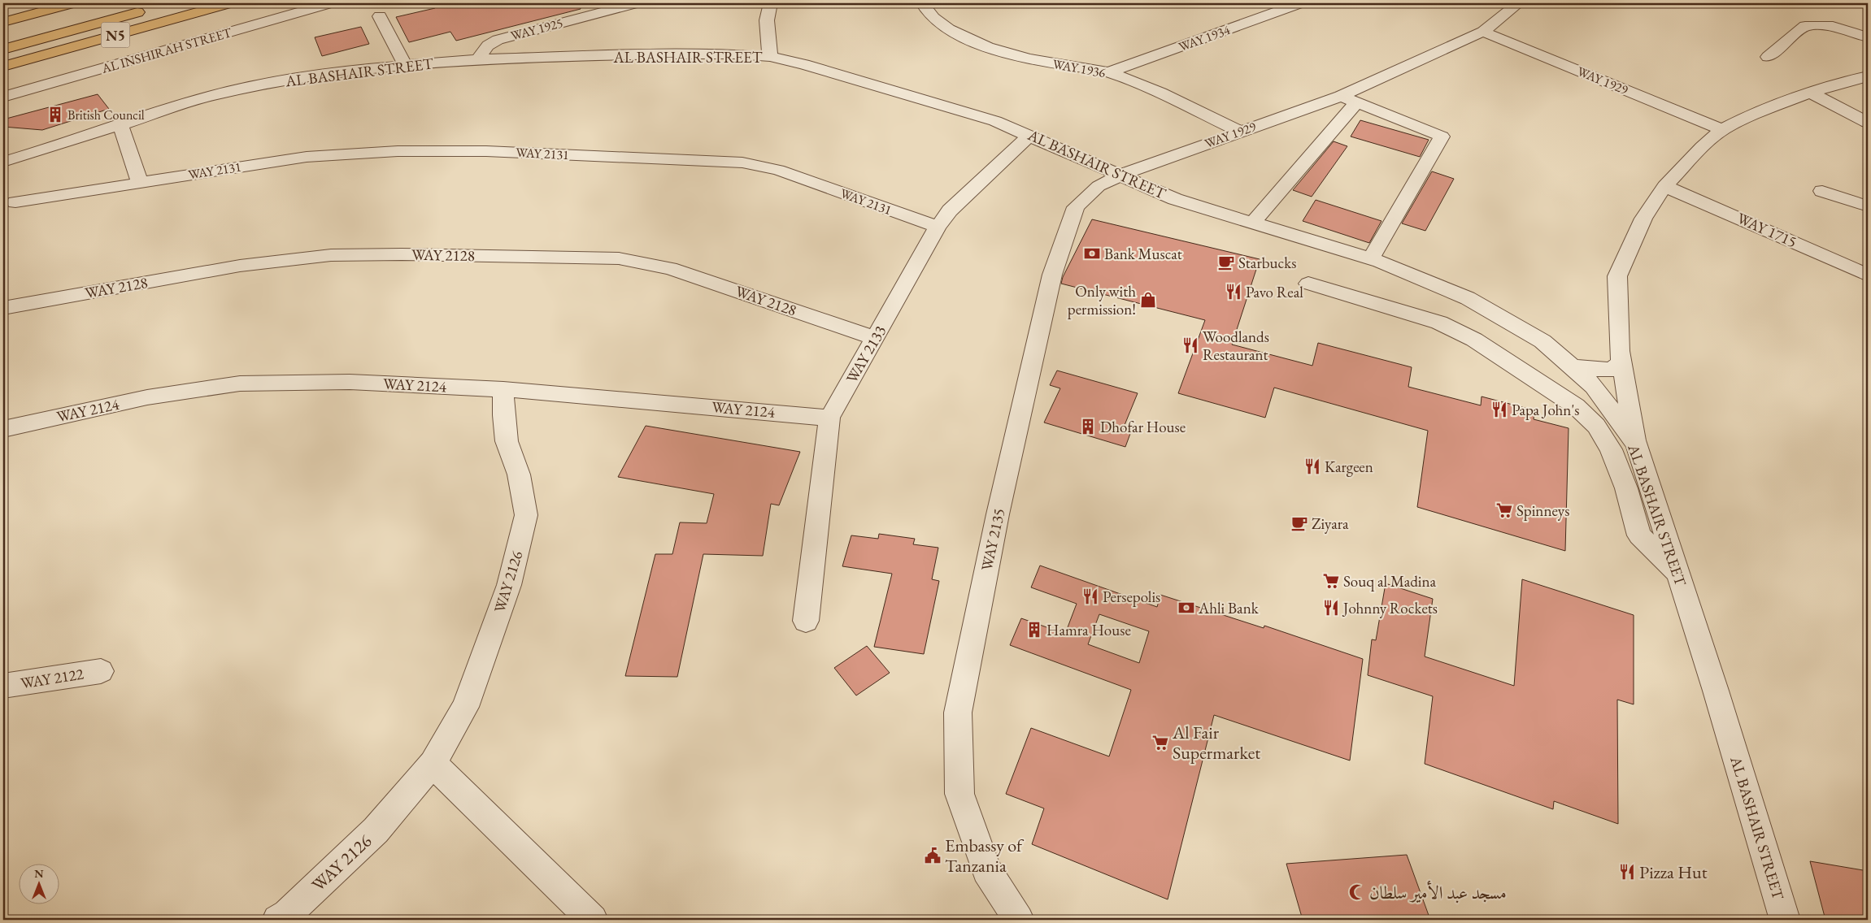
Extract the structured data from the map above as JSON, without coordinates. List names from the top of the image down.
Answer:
{
  "streets": {
    "main road": ["N5"],
    "street": [
      "WAY 1925",
      "WAY 1934",
      "AL INSHIRAH STREET",
      "AL BASHAIR STREET",
      "WAY 1936",
      "WAY 1929",
      "WAY 2131",
      "WAY 1715",
      "WAY 2128",
      "WAY 2133",
      "WAY 2124",
      "WAY 2135",
      "WAY 2126",
      "WAY 2122"
    ]
  },
  "crossings": [
    ["WAY 1925", "AL BASHAIR STREET"],
    ["WAY 1934", "WAY 1936"],
    ["AL BASHAIR STREET", "WAY 1929"],
    ["AL BASHAIR STREET", "WAY 2133"],
    ["AL BASHAIR STREET", "WAY 2135"],
    ["WAY 1936", "WAY 1929"],
    ["WAY 1929", "WAY 2135"],
    ["WAY 2131", "WAY 2133"],
    ["WAY 2128", "WAY 2133"],
    ["WAY 2133", "WAY 2124"],
    ["WAY 2124", "WAY 2126"]
  ],
  "places": {
    "building": ["British Council", "Dhofar House", "Hamra House"],
    "bank": ["Bank Muscat", "Ahli Bank"],
    "cafe": ["Starbucks", "Ziyara"],
    "restaurant": [
      "Pavo Real",
      "Woodlands Restaurant",
      "Papa John's",
      "Kargeen",
      "Persepolis",
      "Johnny Rockets",
      "Pizza Hut"
    ],
    "shop": ["Only with permission!"],
    "supermarket": ["Spinneys", "Souq al Madina", "Al Fair Supermarket"],
    "public building": ["Embassy of Tanzania"],
    "mosque": ["مسجد عبد الأمير سلطان"]
  },
  "north": "top"
}
